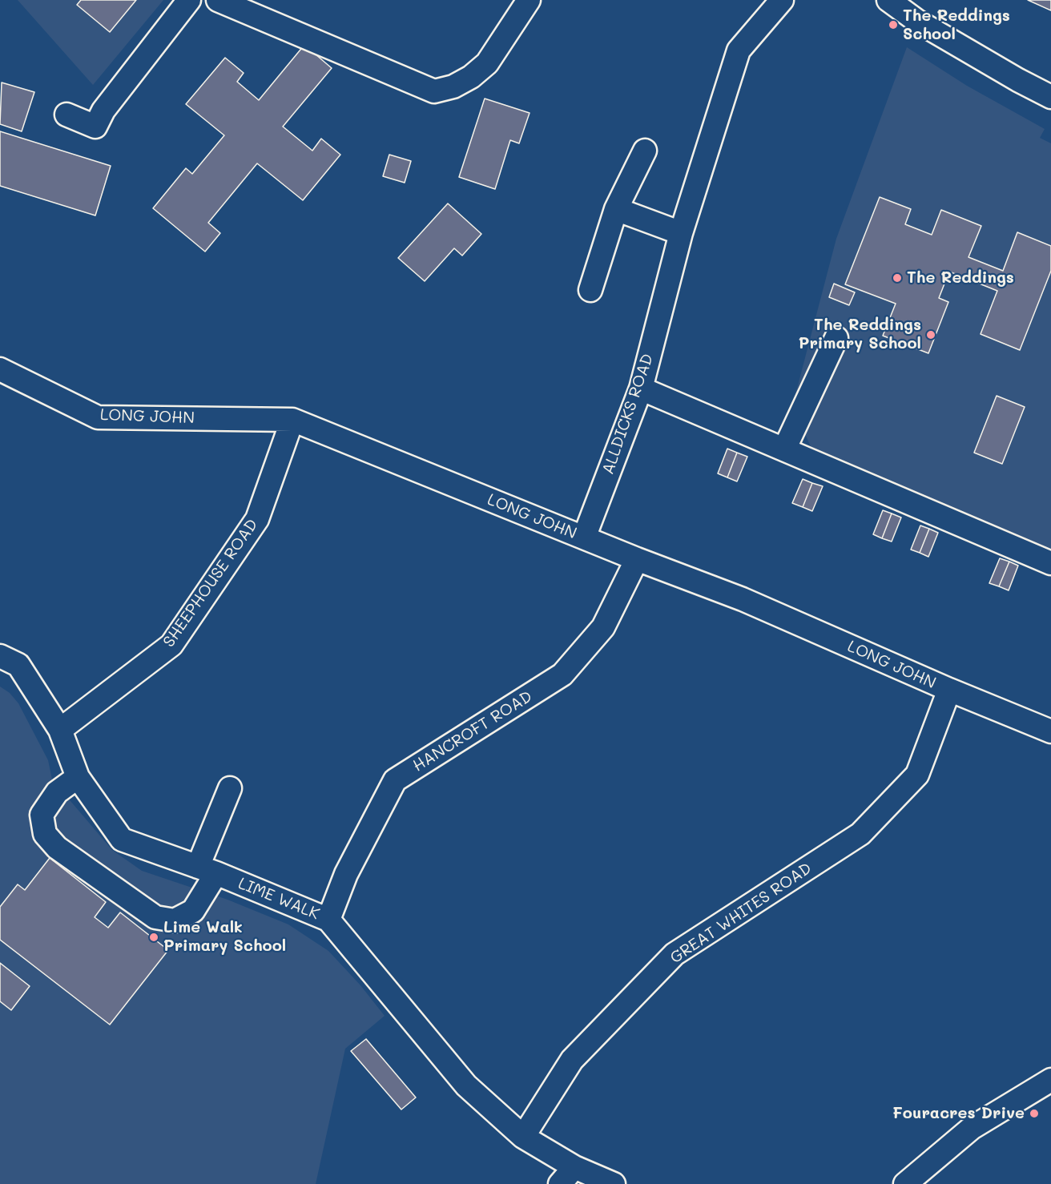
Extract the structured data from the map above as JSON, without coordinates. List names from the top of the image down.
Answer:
{
  "streets": {
    "street": [
      "ALLDICKS ROAD",
      "LONG JOHN",
      "SHEEPHOUSE ROAD",
      "HANCROFT ROAD",
      "LIME WALK",
      "GREAT WHITES ROAD"
    ]
  },
  "crossings": [
    ["ALLDICKS ROAD", "LONG JOHN"],
    ["LONG JOHN", "SHEEPHOUSE ROAD"],
    ["LONG JOHN", "HANCROFT ROAD"],
    ["LONG JOHN", "GREAT WHITES ROAD"],
    ["SHEEPHOUSE ROAD", "LIME WALK"],
    ["HANCROFT ROAD", "LIME WALK"],
    ["LIME WALK", "GREAT WHITES ROAD"]
  ],
  "places": [
    "The Reddings School",
    "The Reddings",
    "The Reddings Primary School",
    "Lime Walk Primary School",
    "Fouracres Drive"
  ]
}
